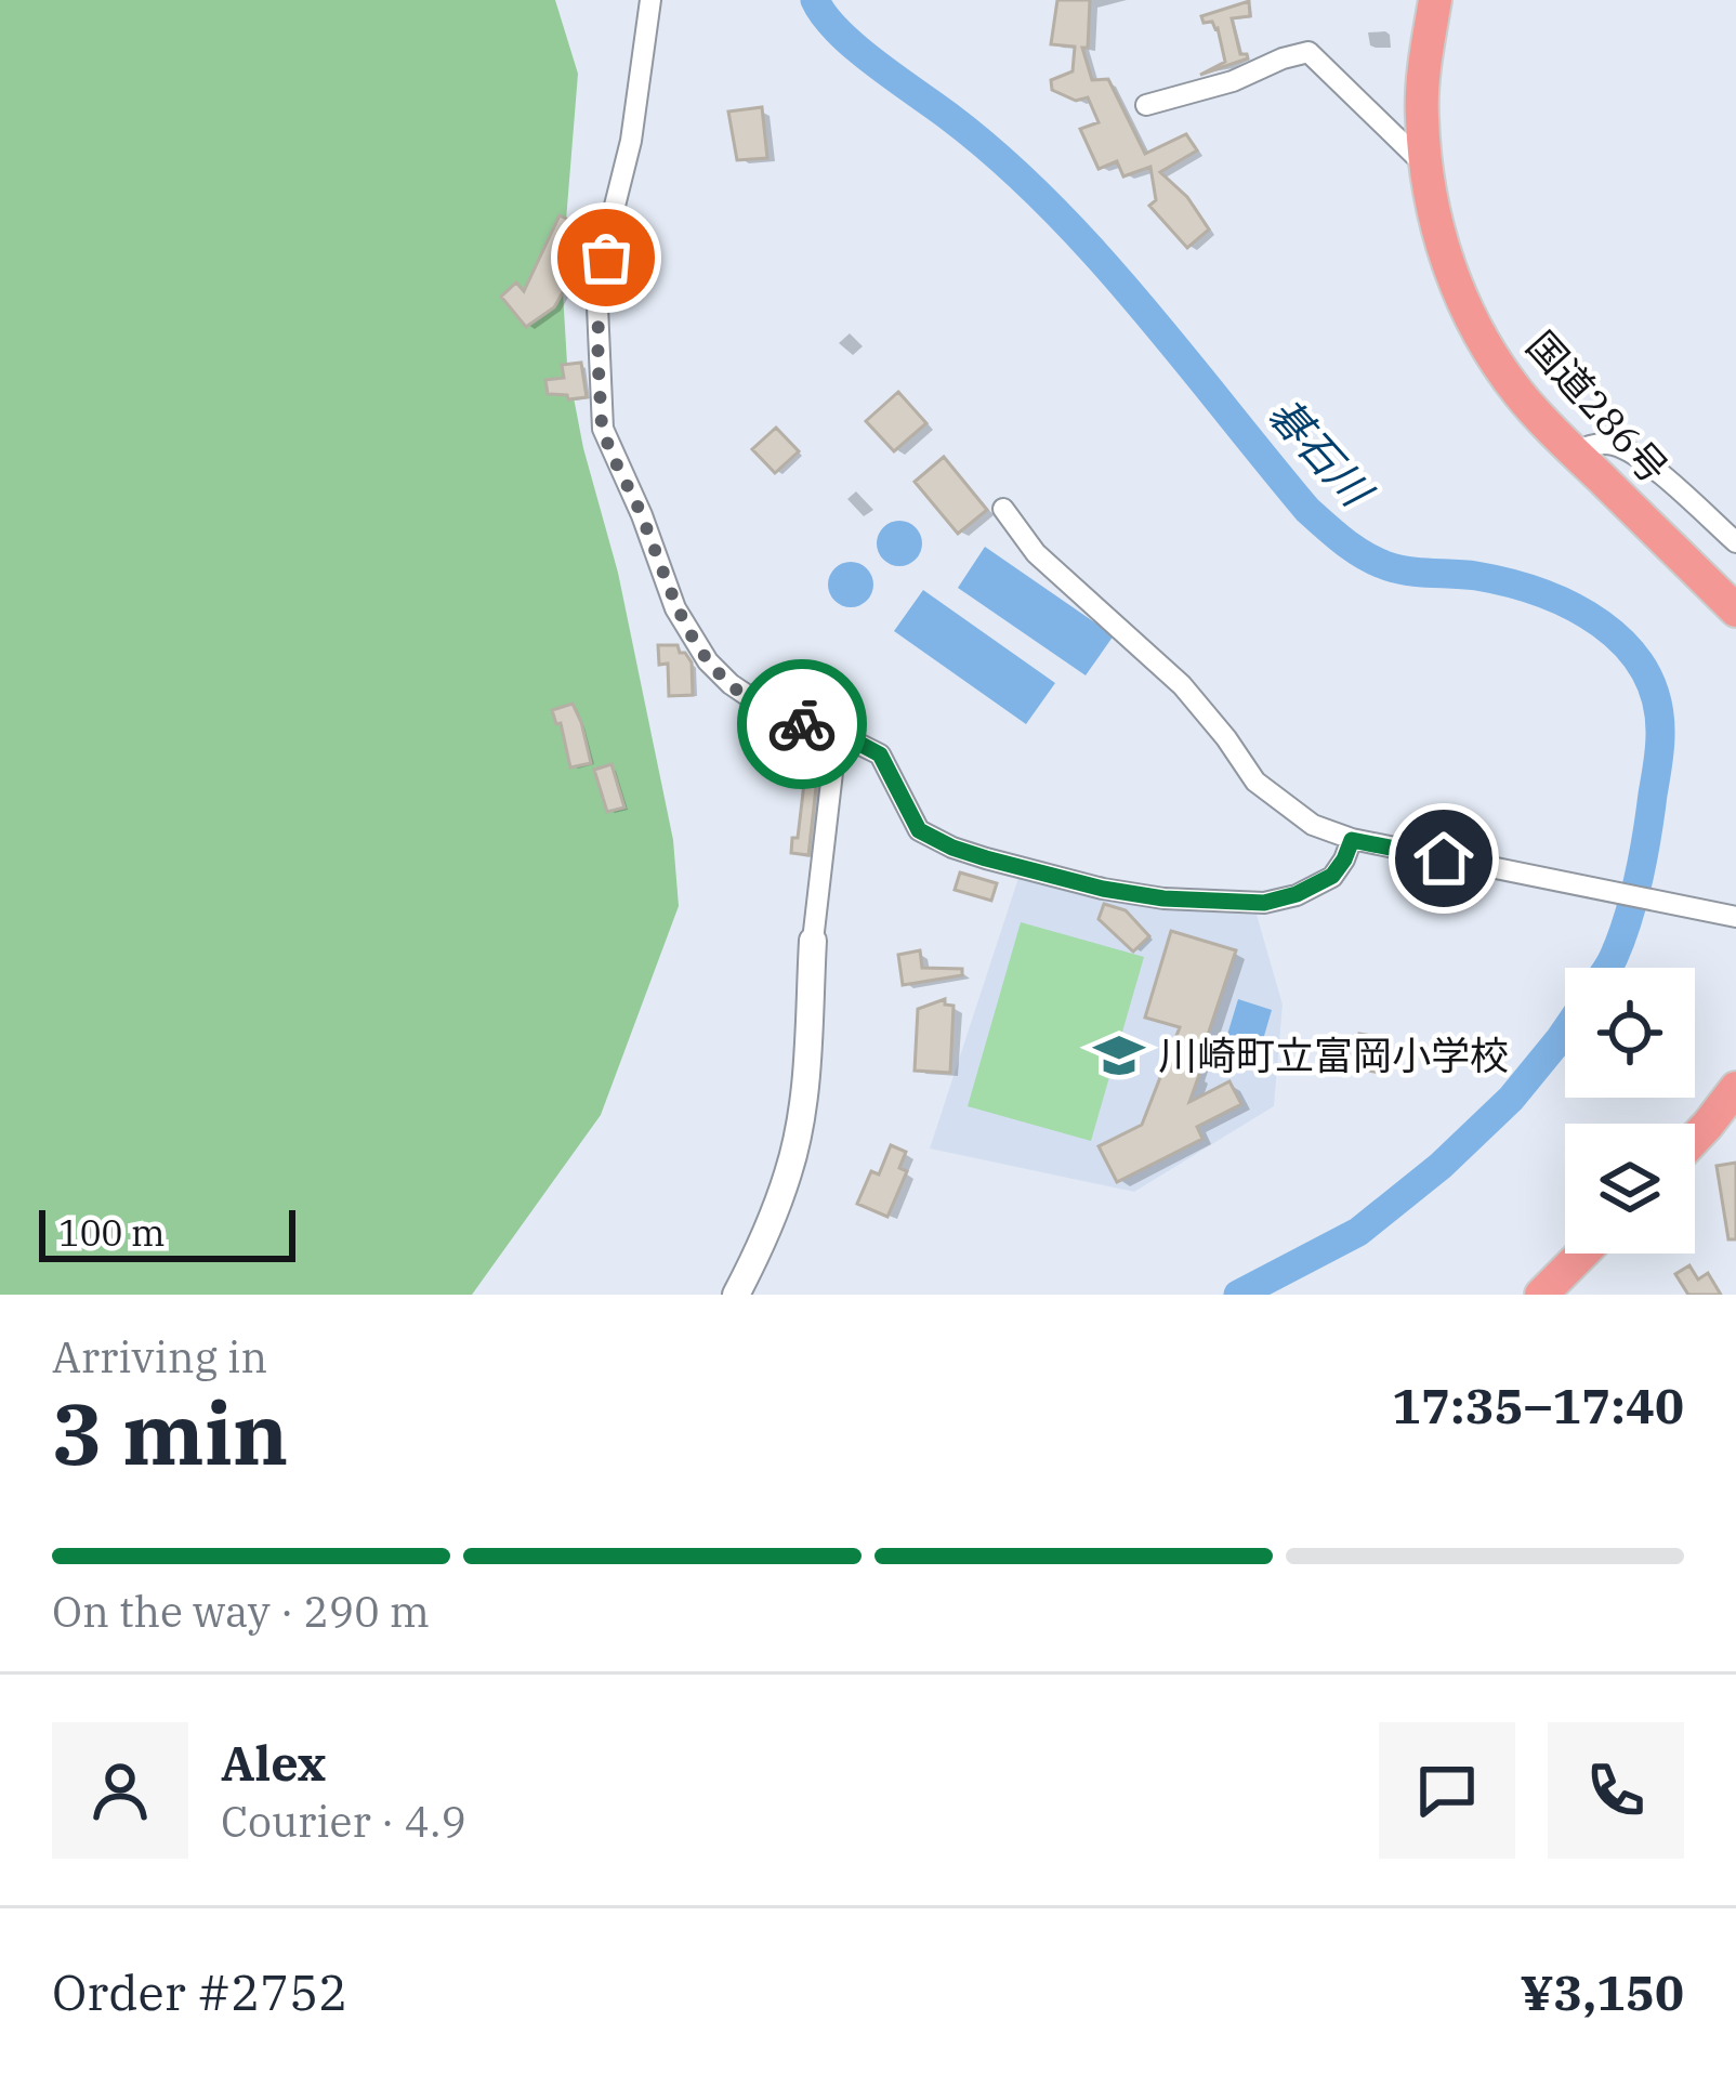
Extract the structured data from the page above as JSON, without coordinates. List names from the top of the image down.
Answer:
{
  "streets": {
    "highway": ["国道286号"]
  },
  "water": ["碁石川"],
  "places": {
    "school or university": ["川崎町立富岡小学校"]
  },
  "scale_bar": "100 m",
  "page": {
    "scale": "100 m",
    "heading": ["3 min", "Arriving in", "17:35–17:40"],
    "panel": [
      "Alex",
      "Courier · 4.9",
      "Order #2752",
      "¥3,150"
    ],
    "bar": "On the way · 290 m"
  }
}
